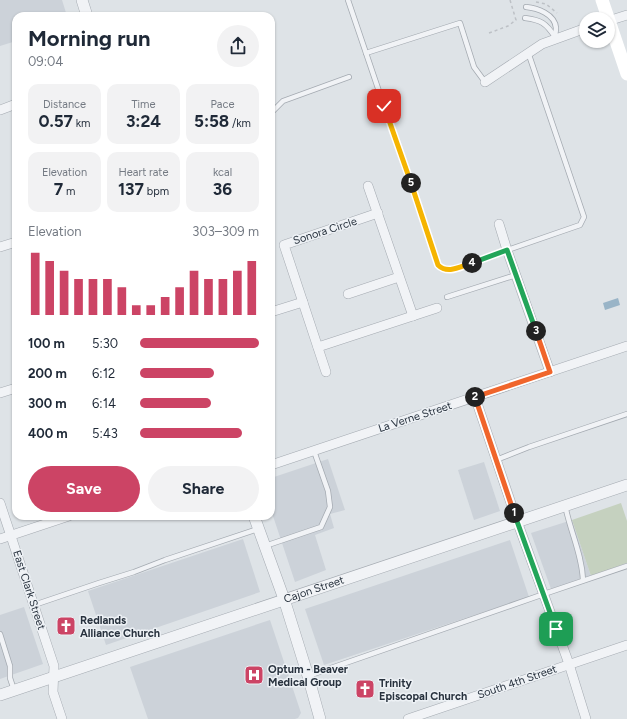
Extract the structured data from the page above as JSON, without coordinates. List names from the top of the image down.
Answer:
{
  "streets": {
    "street": [
      "Sonora Circle",
      "La Verne Street",
      "Cajon Street",
      "East Clark Street",
      "South 4th Street"
    ]
  },
  "crossings": [
    ["Cajon Street", "East Clark Street"]
  ],
  "places": {
    "church": ["Redlands Alliance Church", "Trinity Episcopal Church"],
    "hospital": ["Optum - Beaver Medical Group"]
  },
  "page": {
    "heading": ["Morning run", "09:04"],
    "stats": [
      ["Distance", "0.57 km"],
      ["Time", "3:24"],
      ["Pace", "5:58 /km"],
      ["Elevation", "7 m"],
      ["Heart rate", "137 bpm"],
      ["kcal", "36"]
    ],
    "pins": [
      "5",
      "4",
      "3",
      "2",
      "1"
    ],
    "chart": ["Elevation", "303–309 m"],
    "list": [
      {
        "name": "100 m",
        "note": "5:30"
      },
      {
        "name": "200 m",
        "note": "6:12"
      },
      {
        "name": "300 m",
        "note": "6:14"
      },
      {
        "name": "400 m",
        "note": "5:43"
      }
    ],
    "buttons": ["Save", "Share"]
  }
}
